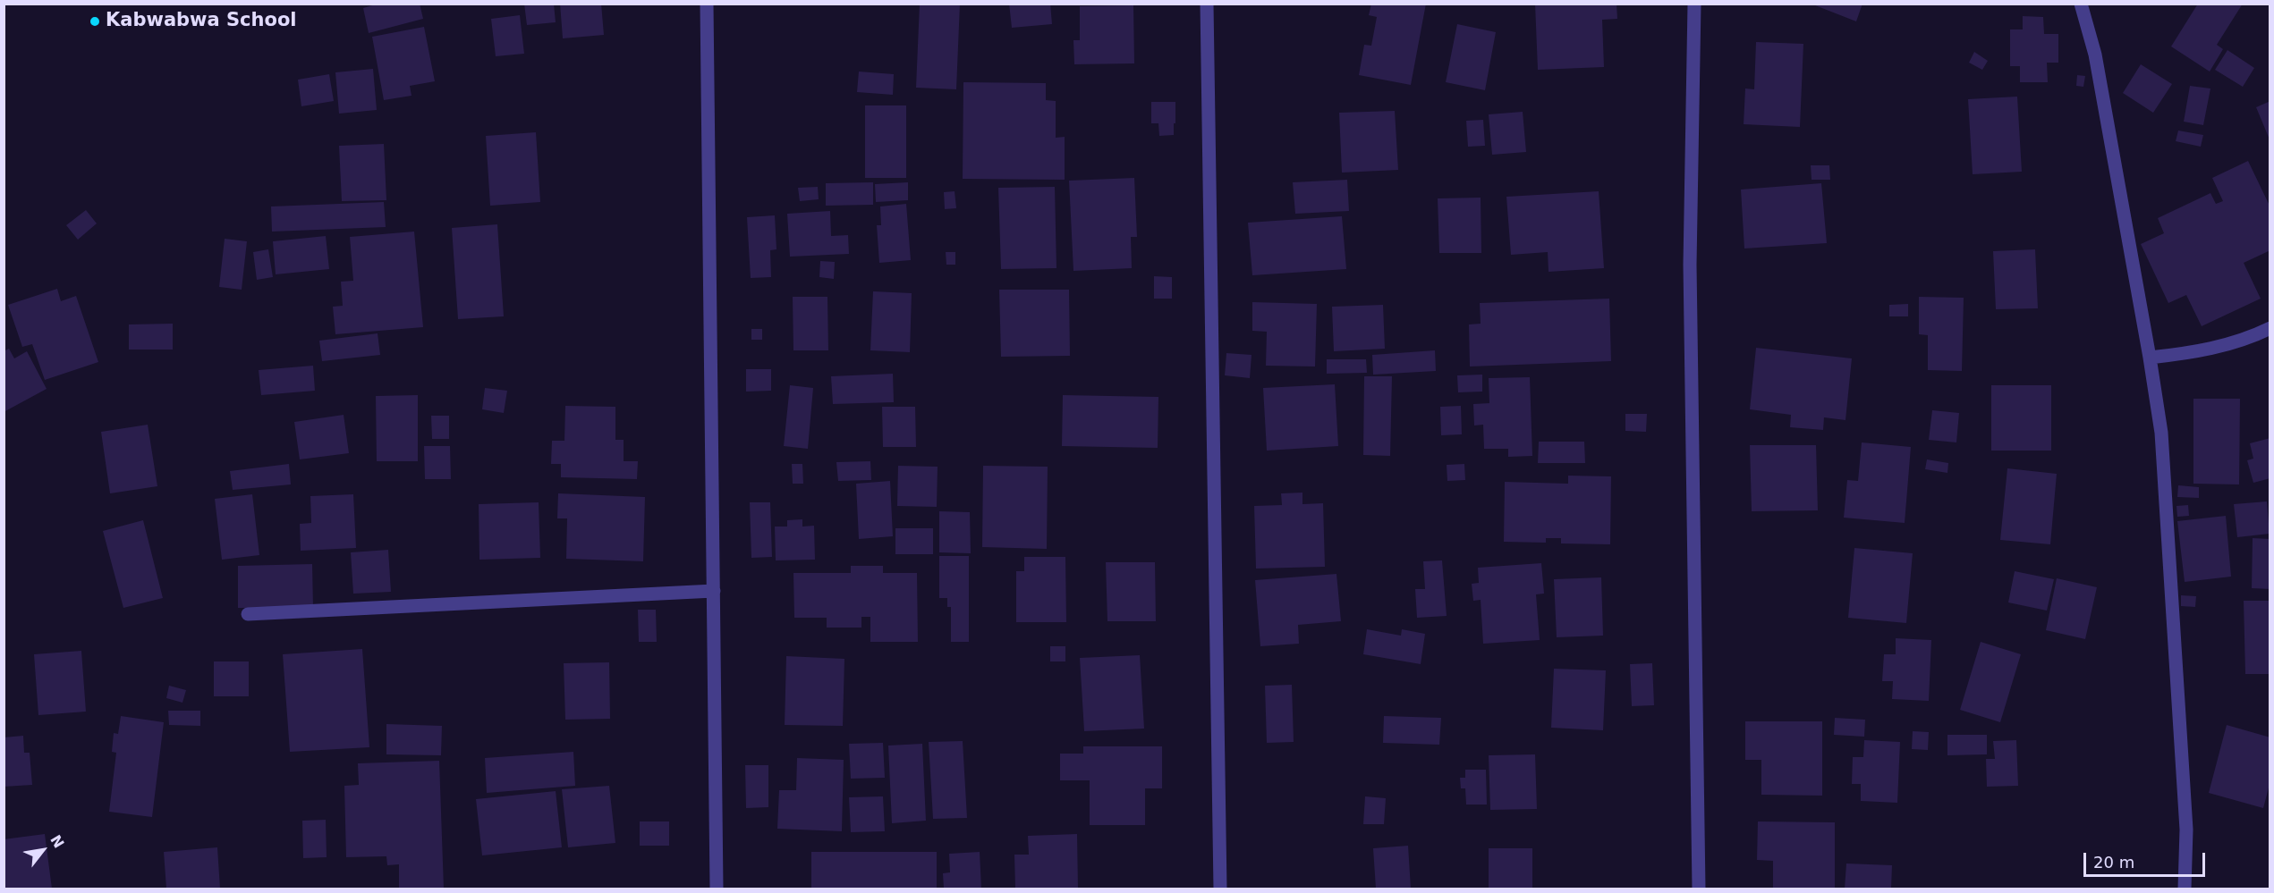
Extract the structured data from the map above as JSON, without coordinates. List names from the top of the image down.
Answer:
{
  "places": ["Kabwabwa School"],
  "scale_bar": "20 m",
  "north": "top right"
}
